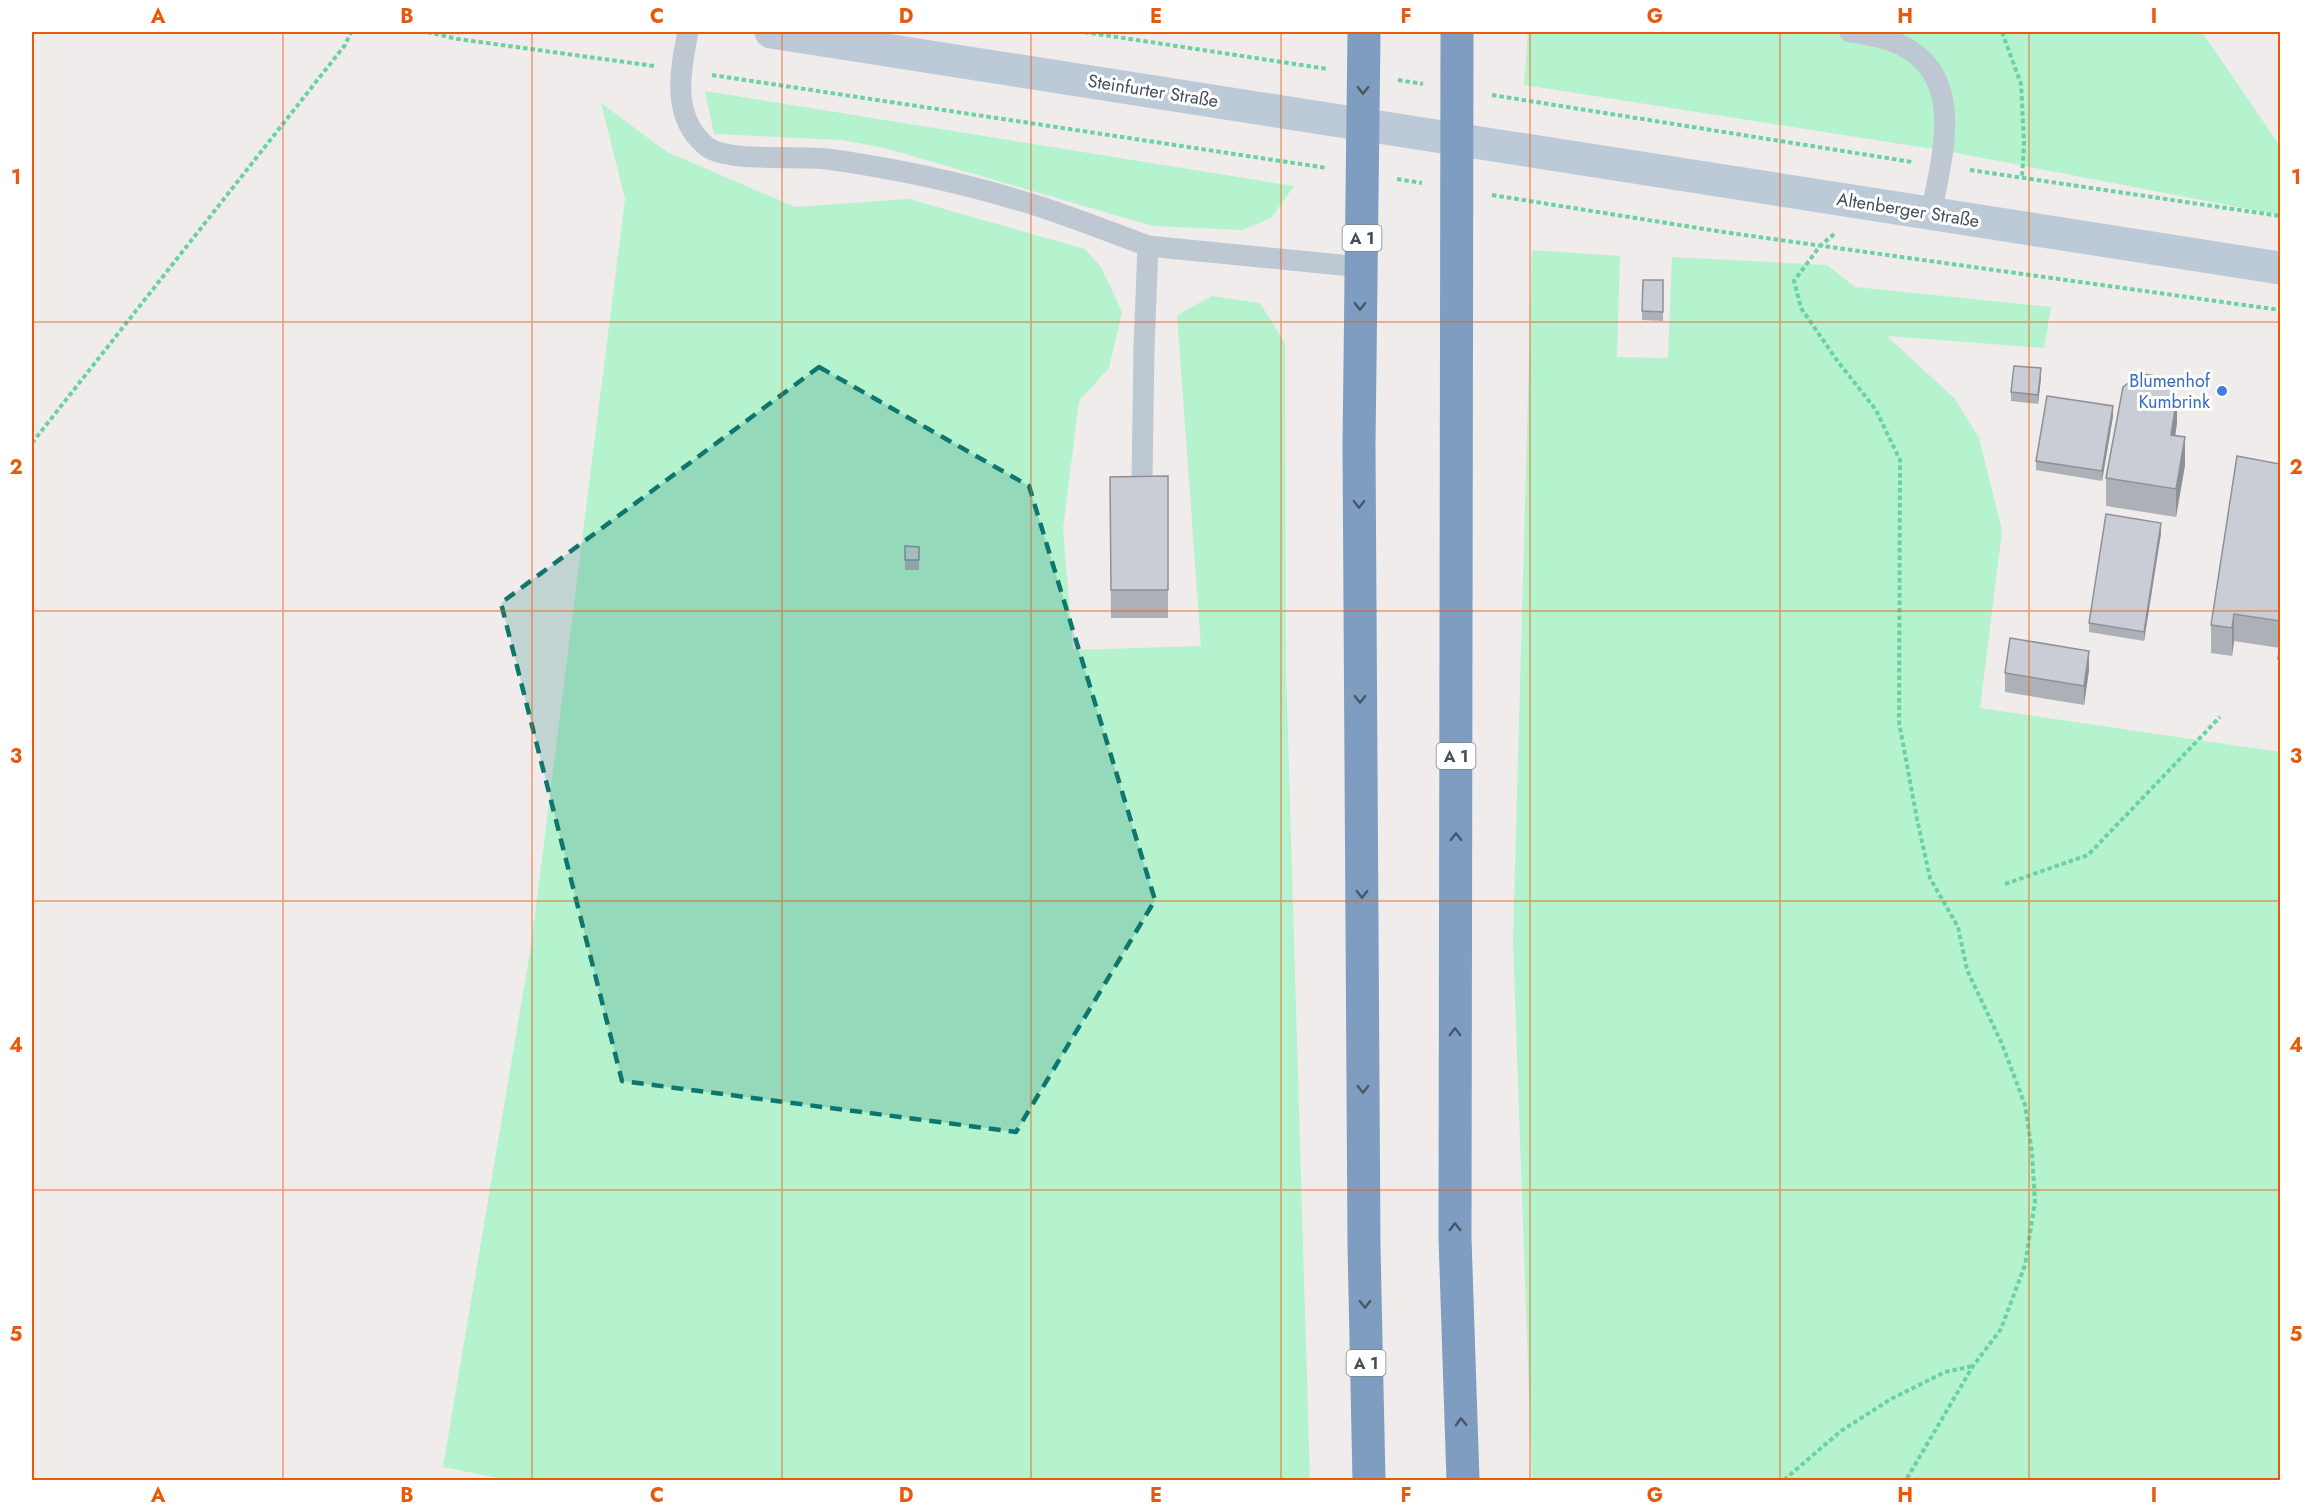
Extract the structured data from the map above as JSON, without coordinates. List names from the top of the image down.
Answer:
{
  "streets": {
    "highway": ["A 1"],
    "main road": ["Steinfurter Straße", "Altenberger Straße"]
  },
  "crossings": [
    ["Steinfurter Straße", "Altenberger Straße"]
  ],
  "places": ["Blumenhof Kumbrink"],
  "grid": {
    "columns": [
      "A",
      "B",
      "C",
      "D",
      "E",
      "F",
      "G",
      "H",
      "I"
    ],
    "rows": [
      "1",
      "2",
      "3",
      "4",
      "5"
    ]
  }
}
